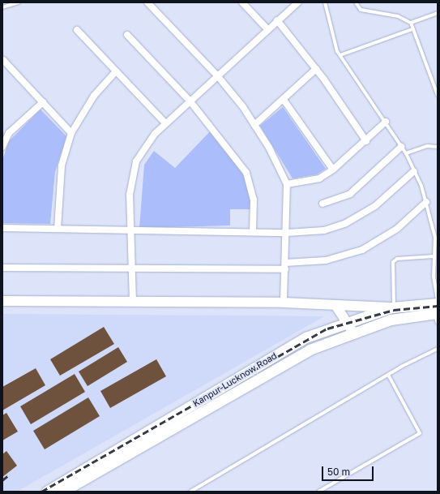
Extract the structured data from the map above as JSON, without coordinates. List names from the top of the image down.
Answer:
{
  "streets": {
    "main road": ["Kanpur-Lucknow Road"]
  },
  "scale_bar": "50 m"
}
